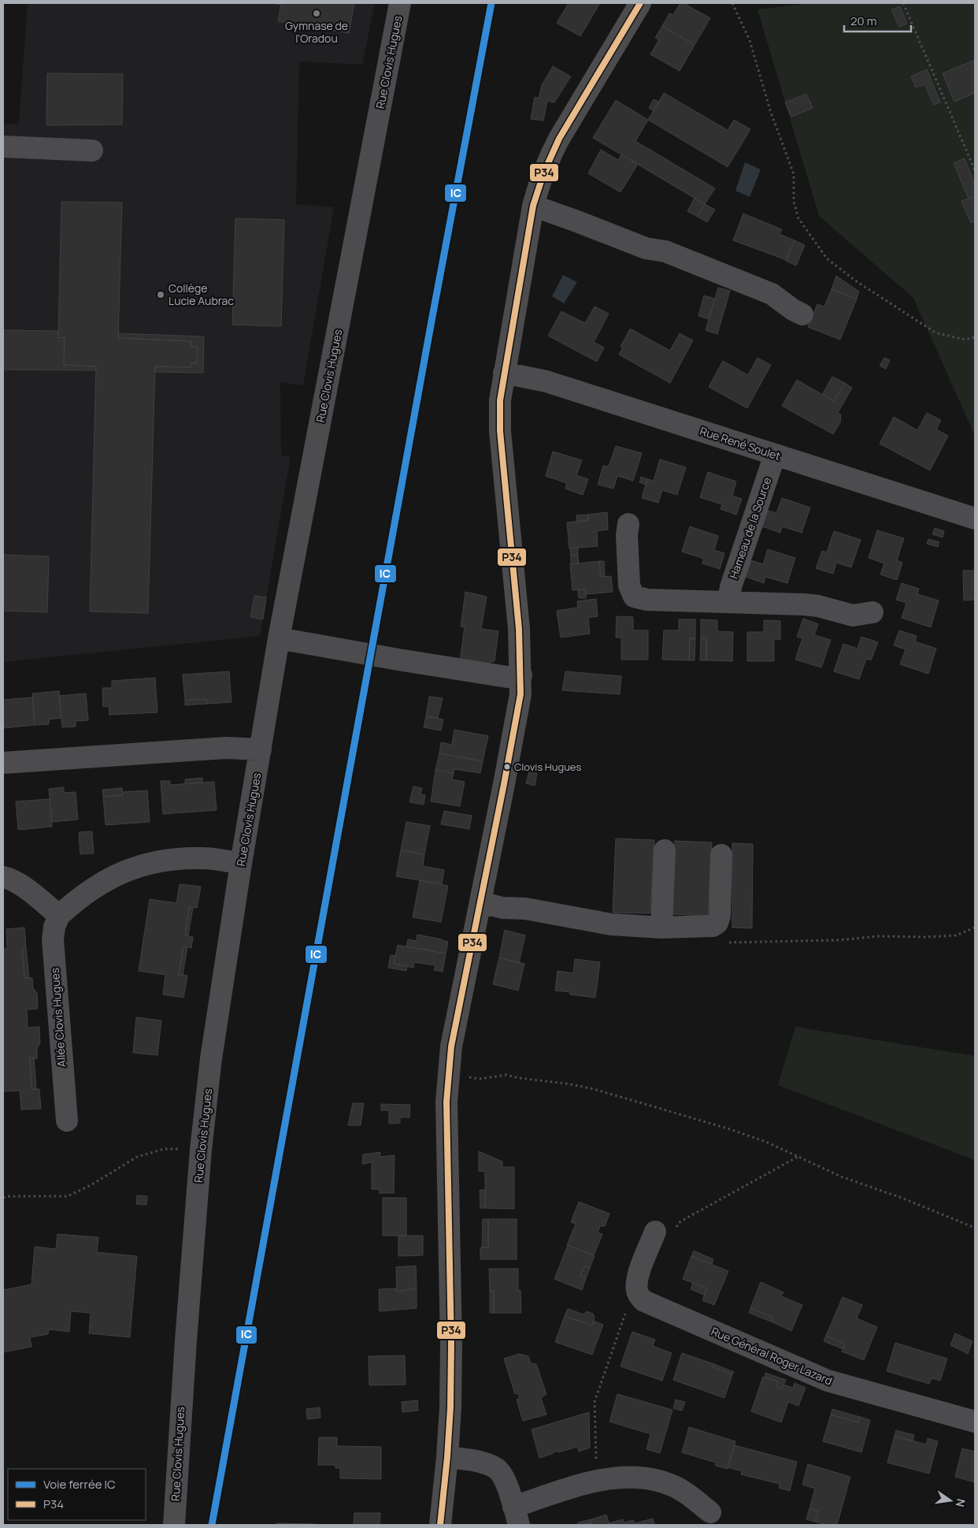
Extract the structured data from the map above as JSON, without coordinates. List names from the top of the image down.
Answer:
{
  "streets": {
    "street": [
      "Rue Clovis Hugues",
      "Rue René Soulet",
      "Hameau de la Source",
      "Allée Clovis Hugues",
      "Rue Général Roger Lazard"
    ]
  },
  "crossings": [
    ["Rue René Soulet", "Hameau de la Source"]
  ],
  "places": ["Gymnase de l'Oradou", "Collège Lucie Aubrac", "Clovis Hugues"],
  "lines": ["rail line IC", "transit line P34"],
  "legend": ["Voie ferrée IC", "P34"],
  "scale_bar": "20 m",
  "north": "right"
}
